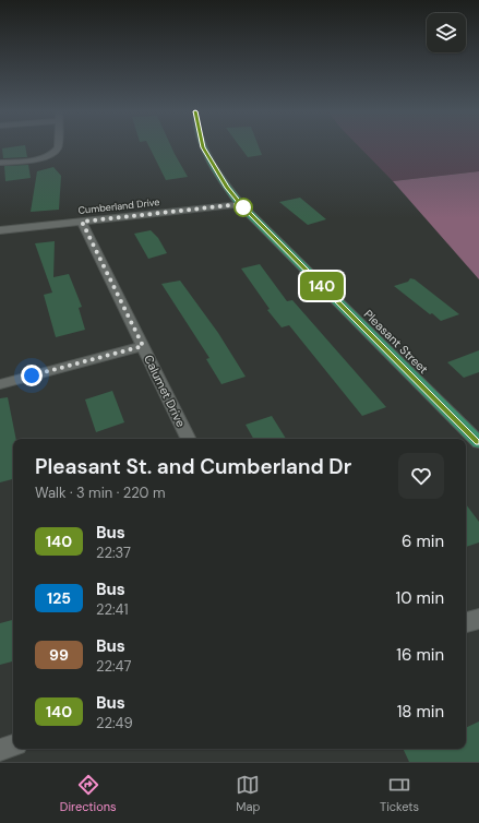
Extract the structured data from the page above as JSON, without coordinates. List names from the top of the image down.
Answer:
{
  "streets": {
    "main road": ["Pleasant Street"],
    "street": ["Cumberland Drive", "Calumet Drive"]
  },
  "crossings": [
    ["Cumberland Drive", "Pleasant Street"],
    ["Cumberland Drive", "Calumet Drive"]
  ],
  "lines": ["bus line 140"],
  "page": {
    "on_map": "140",
    "heading": ["Pleasant St. and Cumberland Dr", "Walk · 3 min · 220 m"],
    "list": [
      {
        "mark": "140",
        "name": "Bus",
        "note": "22:37",
        "value": "6 min"
      },
      {
        "mark": "125",
        "name": "Bus",
        "note": "22:41",
        "value": "10 min"
      },
      {
        "mark": "99",
        "name": "Bus",
        "note": "22:47",
        "value": "16 min"
      },
      {
        "mark": "140",
        "name": "Bus",
        "note": "22:49",
        "value": "18 min"
      }
    ],
    "tabs": ["Directions", "Map", "Tickets"]
  }
}
